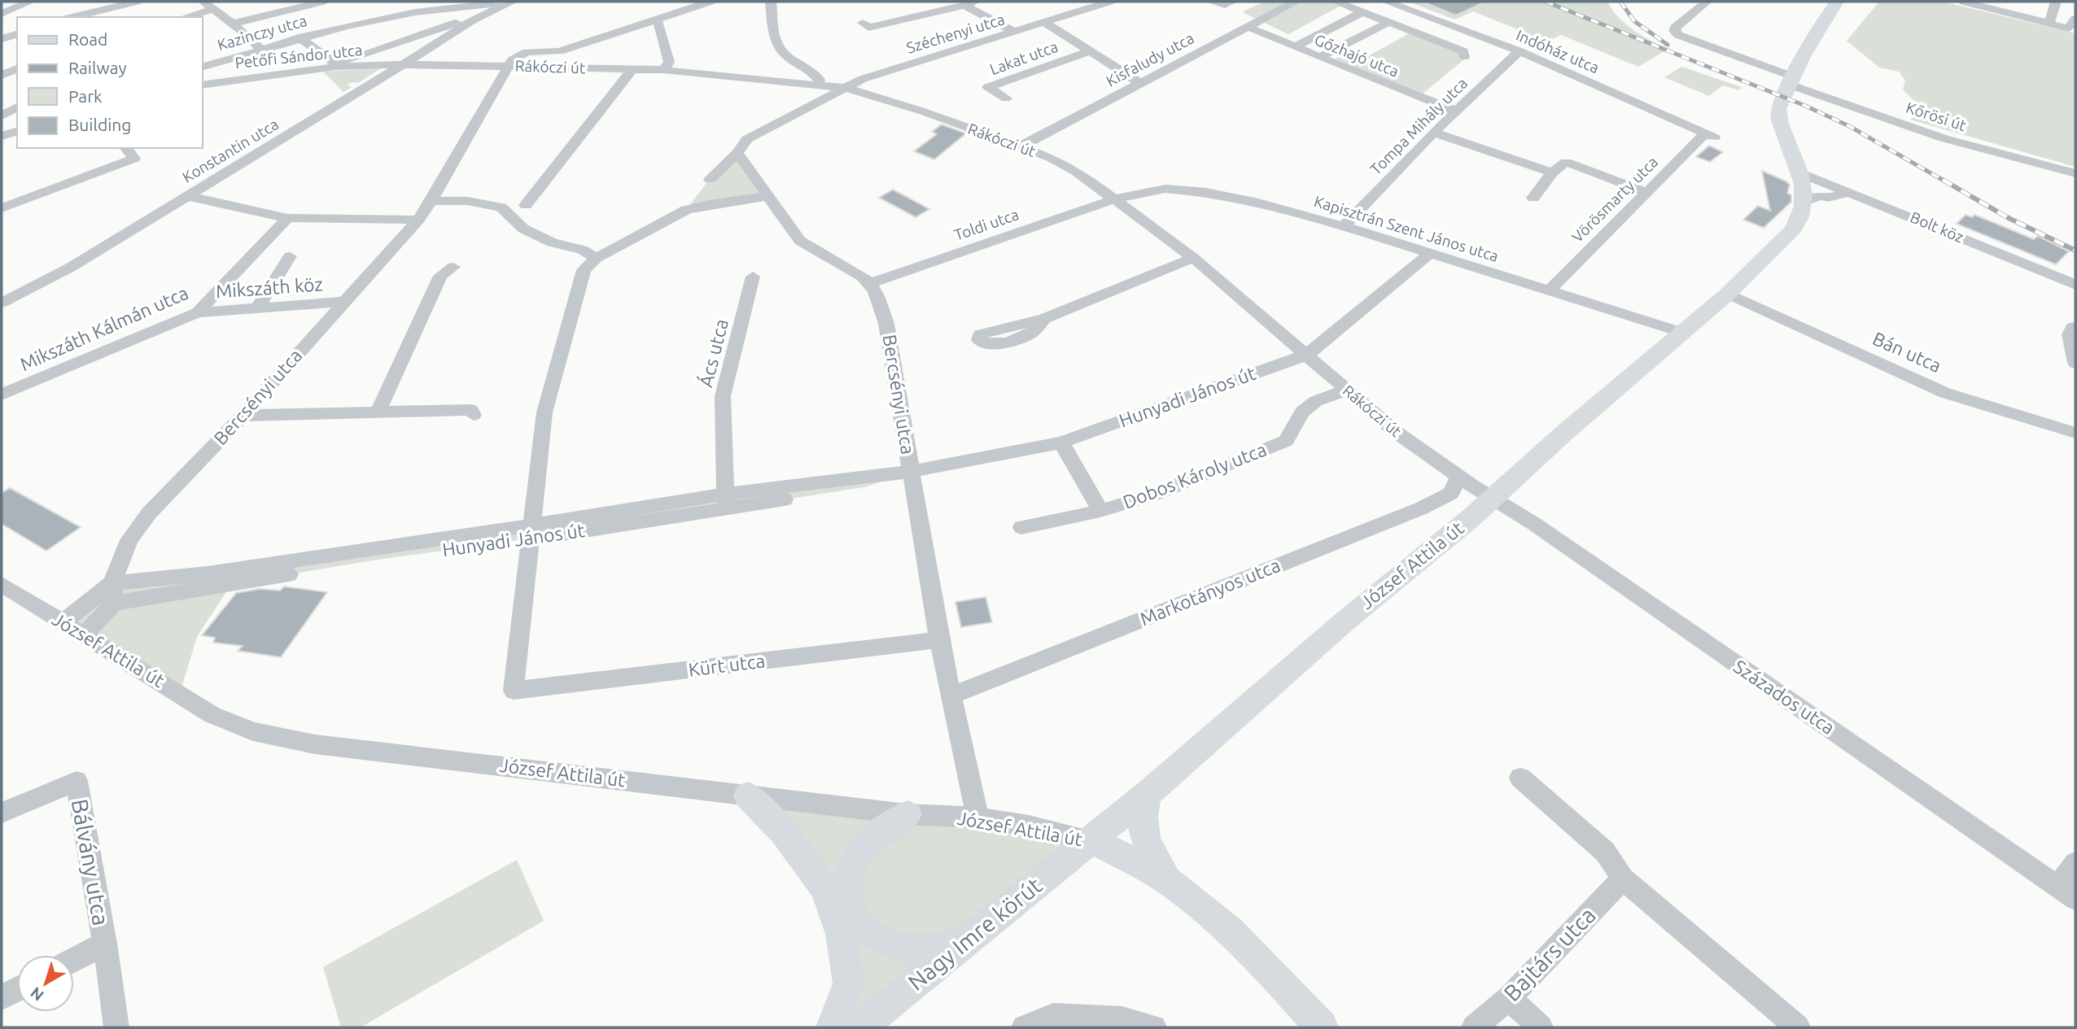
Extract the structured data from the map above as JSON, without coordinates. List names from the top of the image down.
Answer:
{
  "streets": {
    "main road": ["József Attila út", "Nagy Imre körút"],
    "street": [
      "Kazinczy utca",
      "Széchenyi utca",
      "Indóház utca",
      "Gőzhajó utca",
      "Petőfi Sándor utca",
      "Lakat utca",
      "Kisfaludy utca",
      "Rákóczi út",
      "Kőrösi út",
      "Tompa Mihály utca",
      "Konstantin utca",
      "Vörösmarty utca",
      "Toldi utca",
      "Bolt köz",
      "Kapisztrán Szent János utca",
      "Mikszáth köz",
      "Mikszáth Kálmán utca",
      "Bán utca",
      "Ács utca",
      "Bercsényi utca",
      "Hunyadi János út",
      "Dobos Károly utca",
      "Markotányos utca",
      "Kürt utca",
      "Százados utca",
      "Bálvány utca",
      "Bajtárs utca"
    ]
  },
  "crossings": [
    ["Kazinczy utca", "Konstantin utca"],
    ["Széchenyi utca", "Rákóczi út"],
    ["Indóház utca", "Tompa Mihály utca"],
    ["Indóház utca", "Vörösmarty utca"],
    ["Gőzhajó utca", "Kisfaludy utca"],
    ["Gőzhajó utca", "Tompa Mihály utca"],
    ["Petőfi Sándor utca", "Rákóczi út"],
    ["Petőfi Sándor utca", "Konstantin utca"],
    ["Kisfaludy utca", "Rákóczi út"],
    ["Rákóczi út", "Konstantin utca"],
    ["Rákóczi út", "Toldi utca"],
    ["Rákóczi út", "Kapisztrán Szent János utca"],
    ["Rákóczi út", "Bercsényi utca"],
    ["Rákóczi út", "Hunyadi János út"],
    ["Rákóczi út", "Dobos Károly utca"],
    ["Rákóczi út", "József Attila út"],
    ["Rákóczi út", "Markotányos utca"],
    ["Rákóczi út", "Százados utca"],
    ["Tompa Mihály utca", "Kapisztrán Szent János utca"],
    ["Vörösmarty utca", "Kapisztrán Szent János utca"],
    ["Toldi utca", "Kapisztrán Szent János utca"],
    ["Toldi utca", "Bercsényi utca"],
    ["Kapisztrán Szent János utca", "Hunyadi János út"],
    ["Kapisztrán Szent János utca", "József Attila út"],
    ["Mikszáth köz", "Mikszáth Kálmán utca"],
    ["Mikszáth köz", "Bercsényi utca"],
    ["Bán utca", "József Attila út"],
    ["Ács utca", "Hunyadi János út"],
    ["Bercsényi utca", "Hunyadi János út"],
    ["Bercsényi utca", "József Attila út"],
    ["Bercsényi utca", "Markotányos utca"],
    ["Bercsényi utca", "Kürt utca"],
    ["Hunyadi János út", "Kürt utca"],
    ["József Attila út", "Százados utca"],
    ["József Attila út", "Nagy Imre körút"]
  ],
  "legend": [
    "Road",
    "Railway",
    "Park",
    "Building"
  ],
  "north": "bottom left"
}
